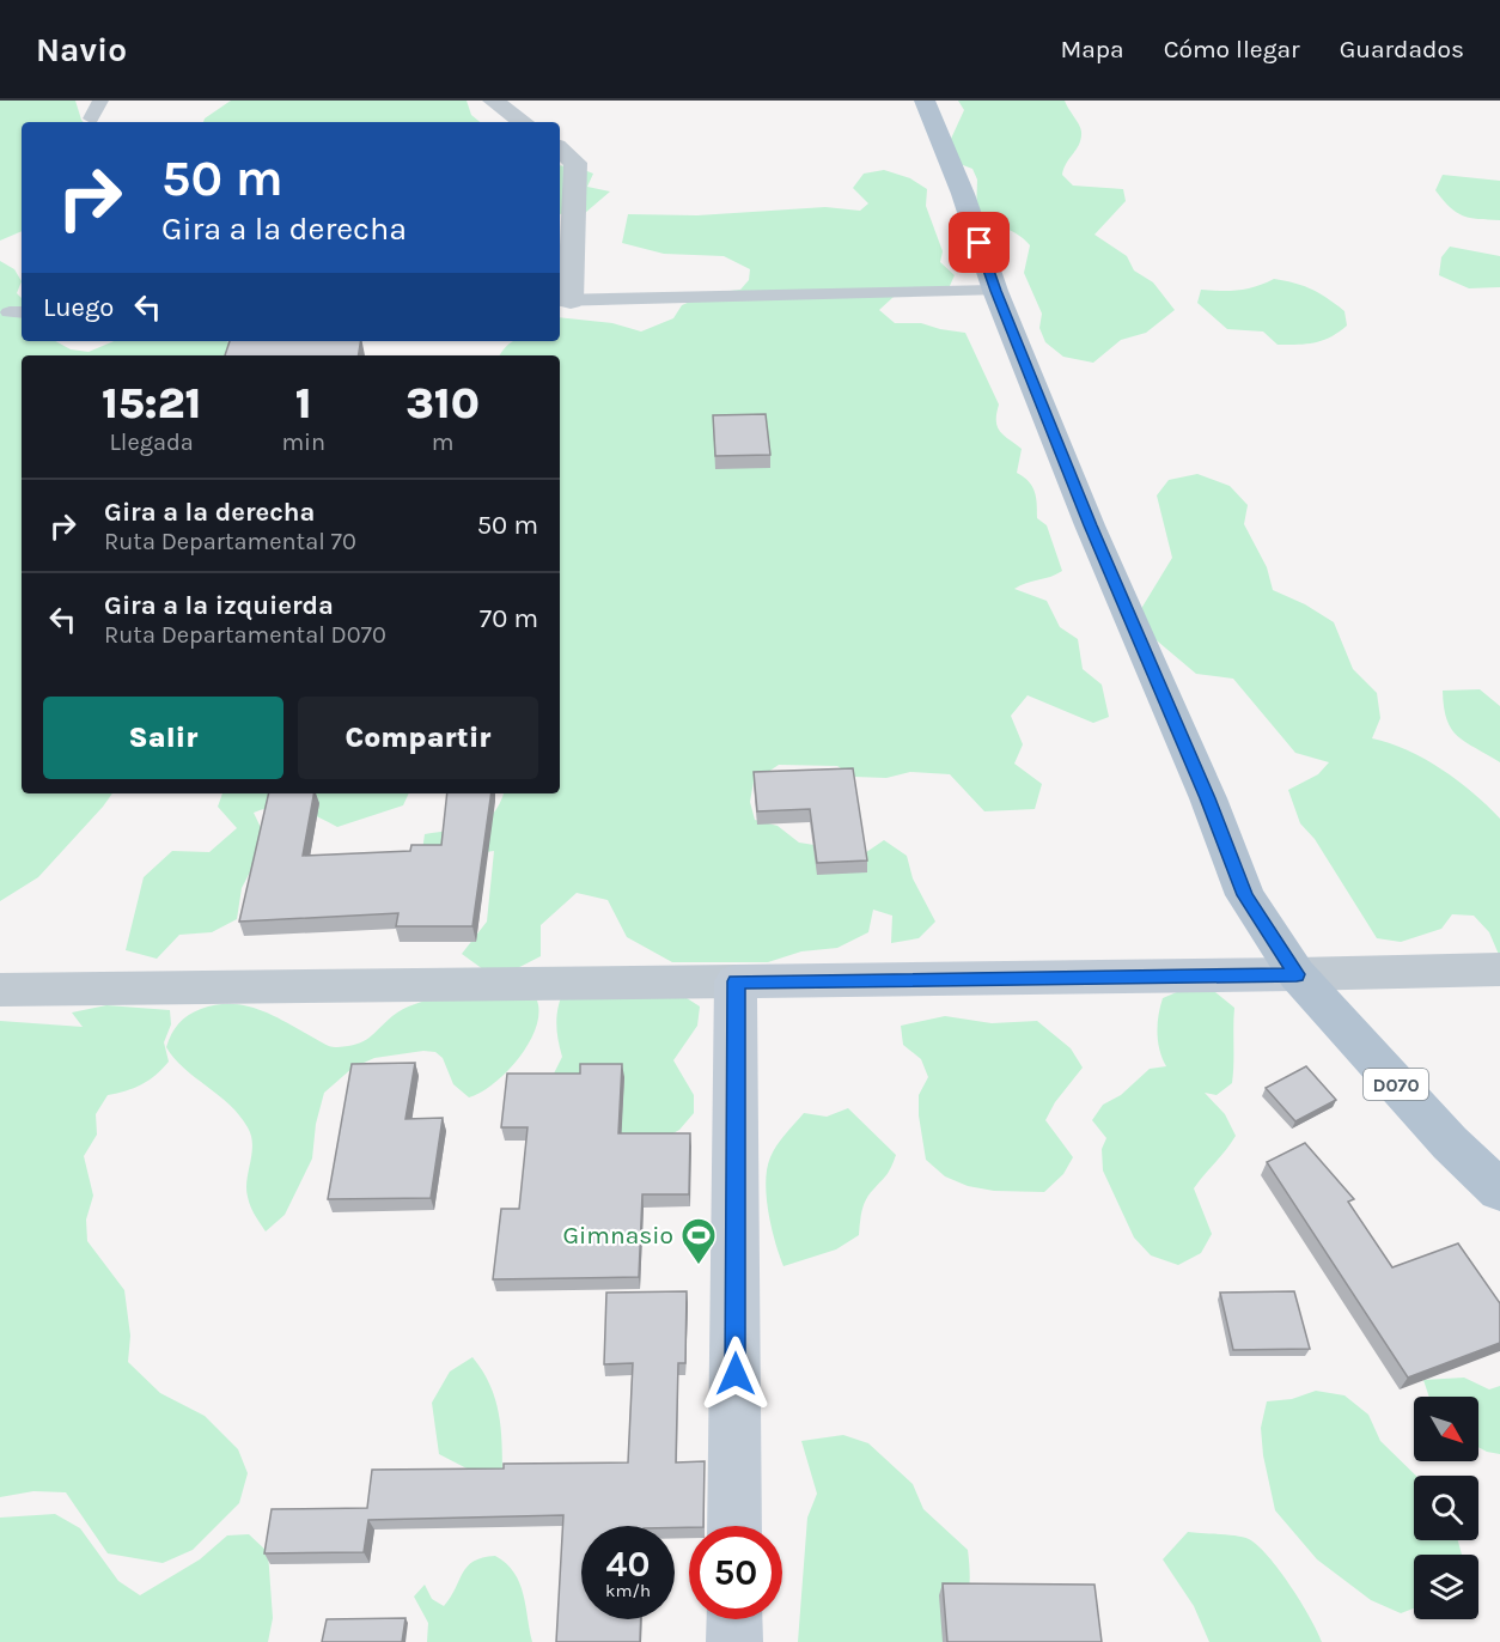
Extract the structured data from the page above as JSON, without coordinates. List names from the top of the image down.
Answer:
{
  "streets": {
    "main road": ["D070"]
  },
  "places": {
    "sports": ["Gimnasio"]
  },
  "north": "bottom right",
  "page": {
    "header": "Navio",
    "nav": ["Mapa", "Cómo llegar", "Guardados"],
    "turn": ["50 m", "Gira a la derecha"],
    "then": "Luego",
    "eta": [
      "15:21",
      "Llegada",
      "1",
      "min",
      "310",
      "m"
    ],
    "list": [
      {
        "name": "Gira a la derecha",
        "note": "Ruta Departamental 70",
        "value": "50 m"
      },
      {
        "name": "Gira a la izquierda",
        "note": "Ruta Departamental D070",
        "value": "70 m"
      }
    ],
    "buttons": ["Salir", "Compartir"],
    "speed": "40 km/h",
    "limit": "50"
  }
}
